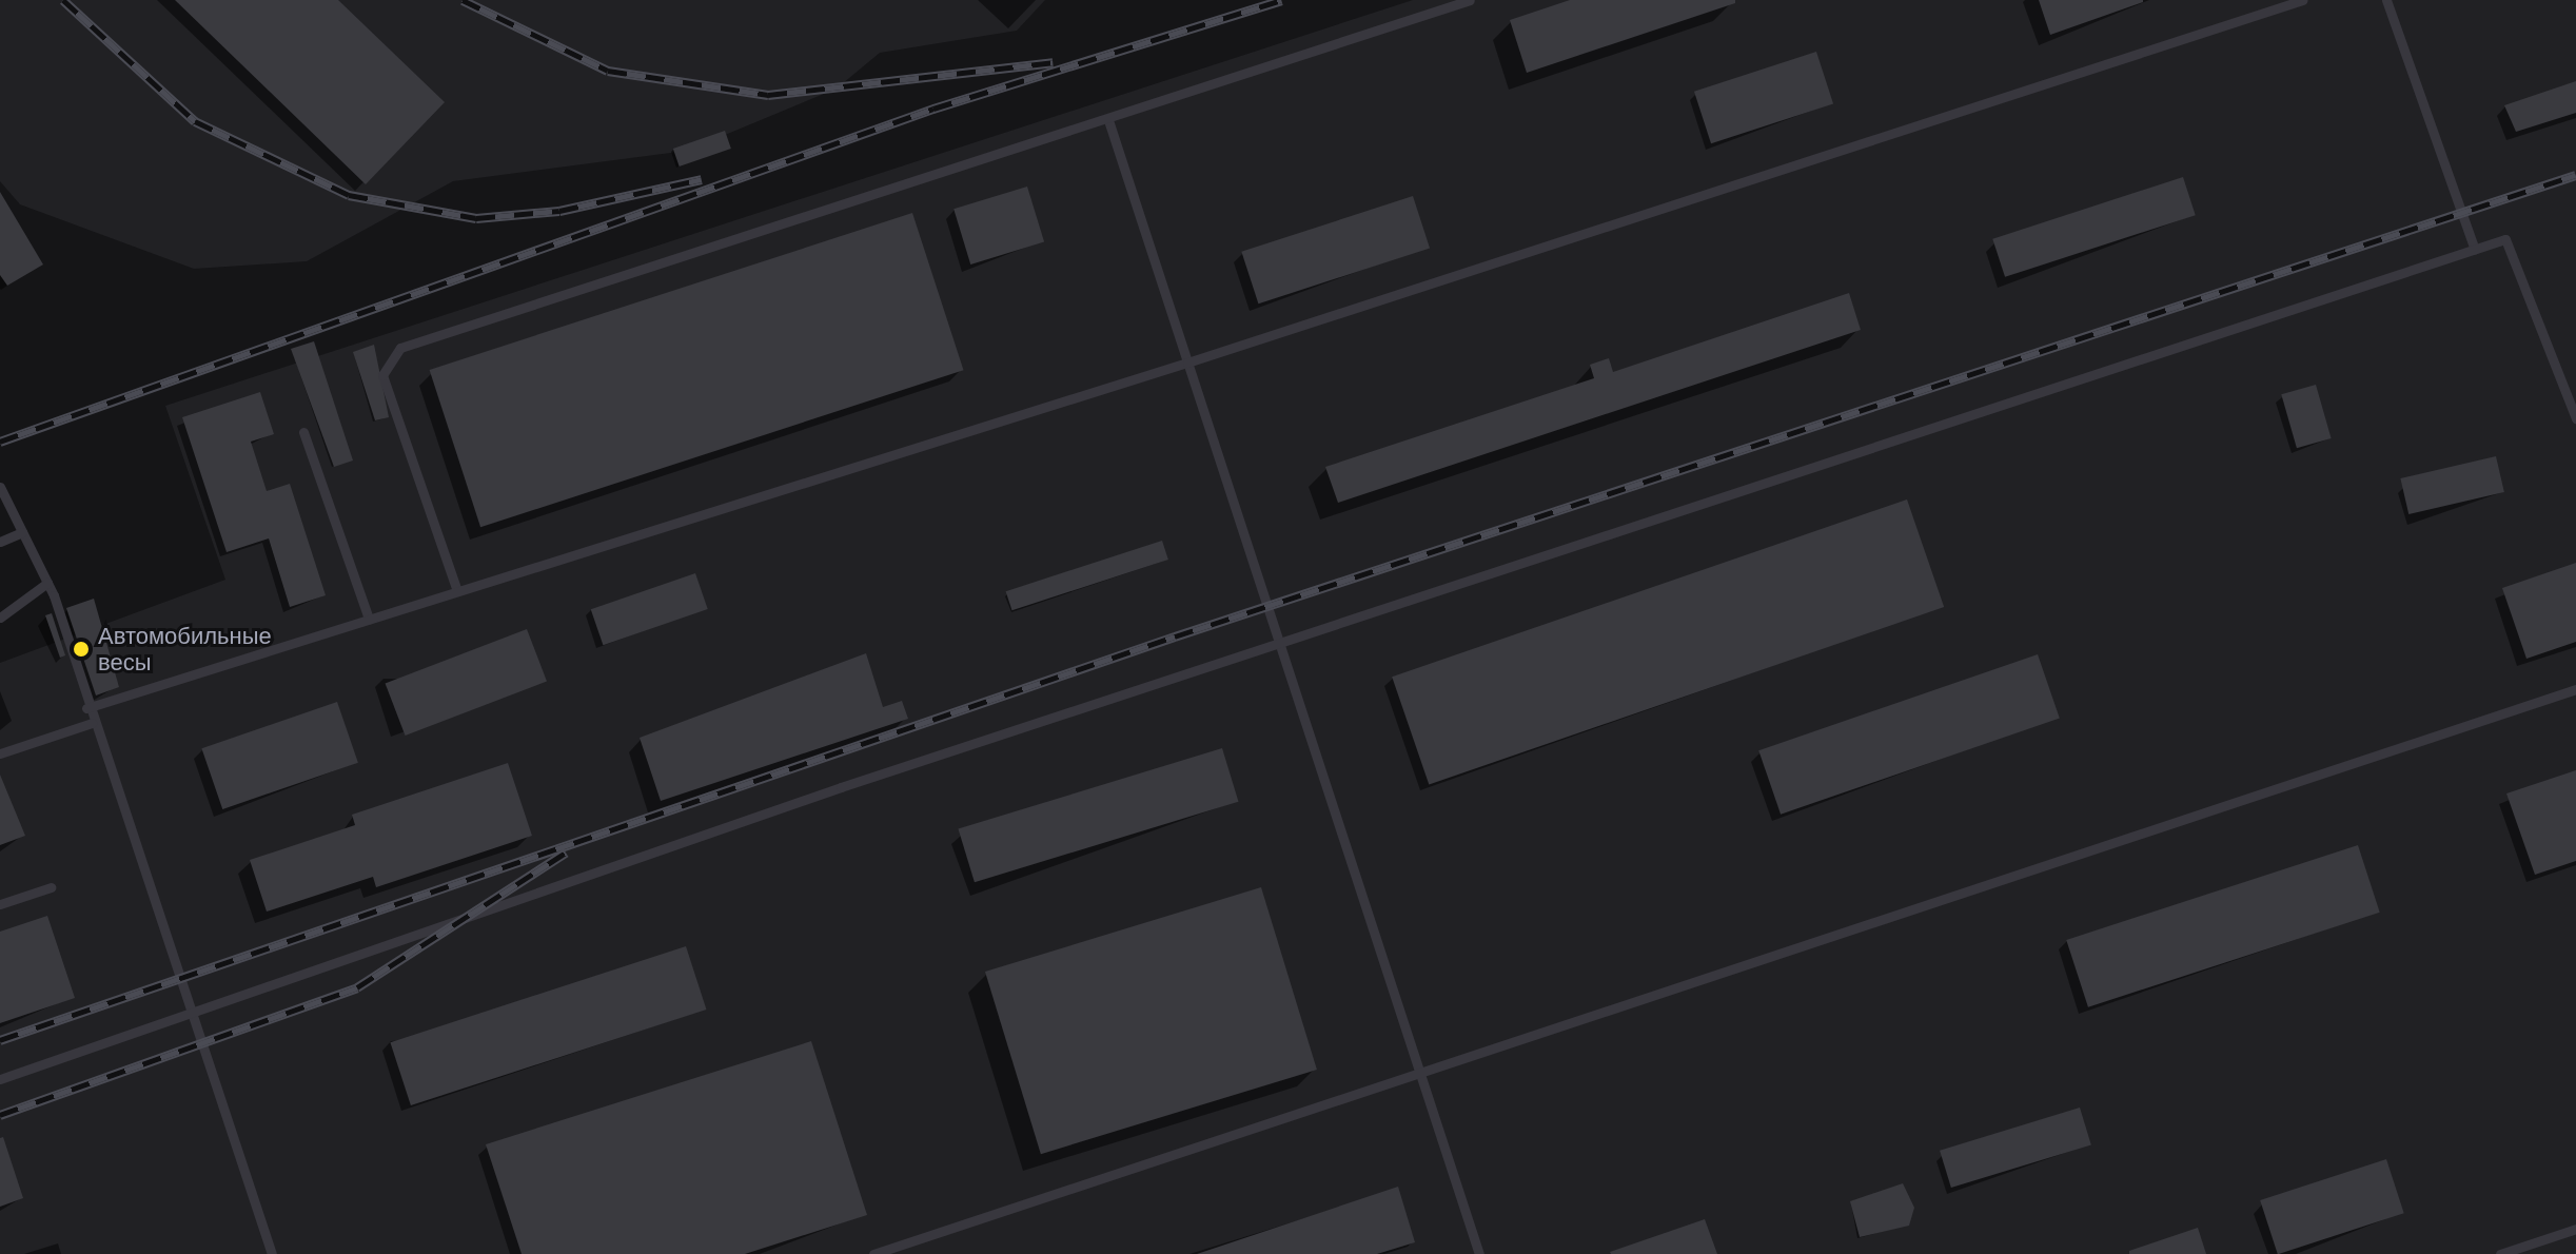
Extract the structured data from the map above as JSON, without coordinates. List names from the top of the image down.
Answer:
{
  "places": ["Автомобильные весы"]
}
